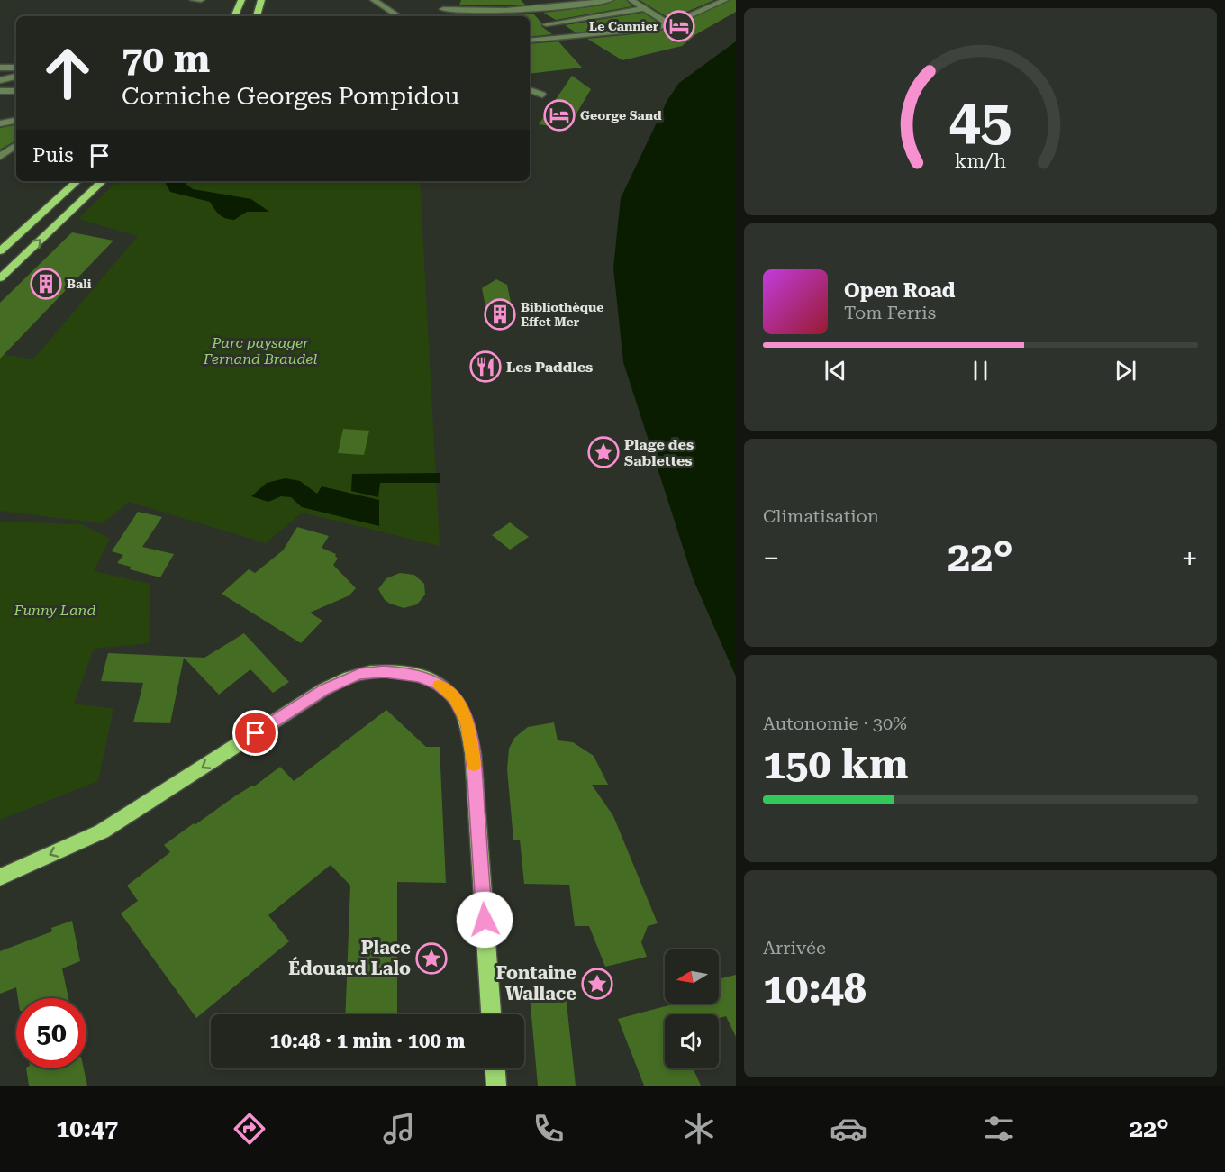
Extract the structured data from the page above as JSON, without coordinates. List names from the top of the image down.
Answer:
{
  "parks": ["Parc paysager Fernand Braudel", "Funny Land"],
  "places": {
    "hotel": ["Le Cannier", "George Sand"],
    "building": ["Bali", "Bibliothèque Effet Mer"],
    "restaurant": ["Les Paddles"],
    "place": ["Plage des Sablettes", "Place Édouard Lalo", "Fontaine Wallace"]
  },
  "north": "left",
  "page": {
    "turn": ["70 m", "Corniche Georges Pompidou"],
    "then": "Puis",
    "song": ["Open Road", "Tom Ferris"],
    "tile": [
      "Climatisation",
      ["Autonomie · 30%", "150 km"],
      ["Arrivée", "10:48"]
    ],
    "heat": ["−", "22°", "+"],
    "limit": "50",
    "trip": "10:48 · 1 min · 100 m",
    "tabs": ["10:47", "22°"],
    "gauge": ["45", "km/h"]
  }
}
